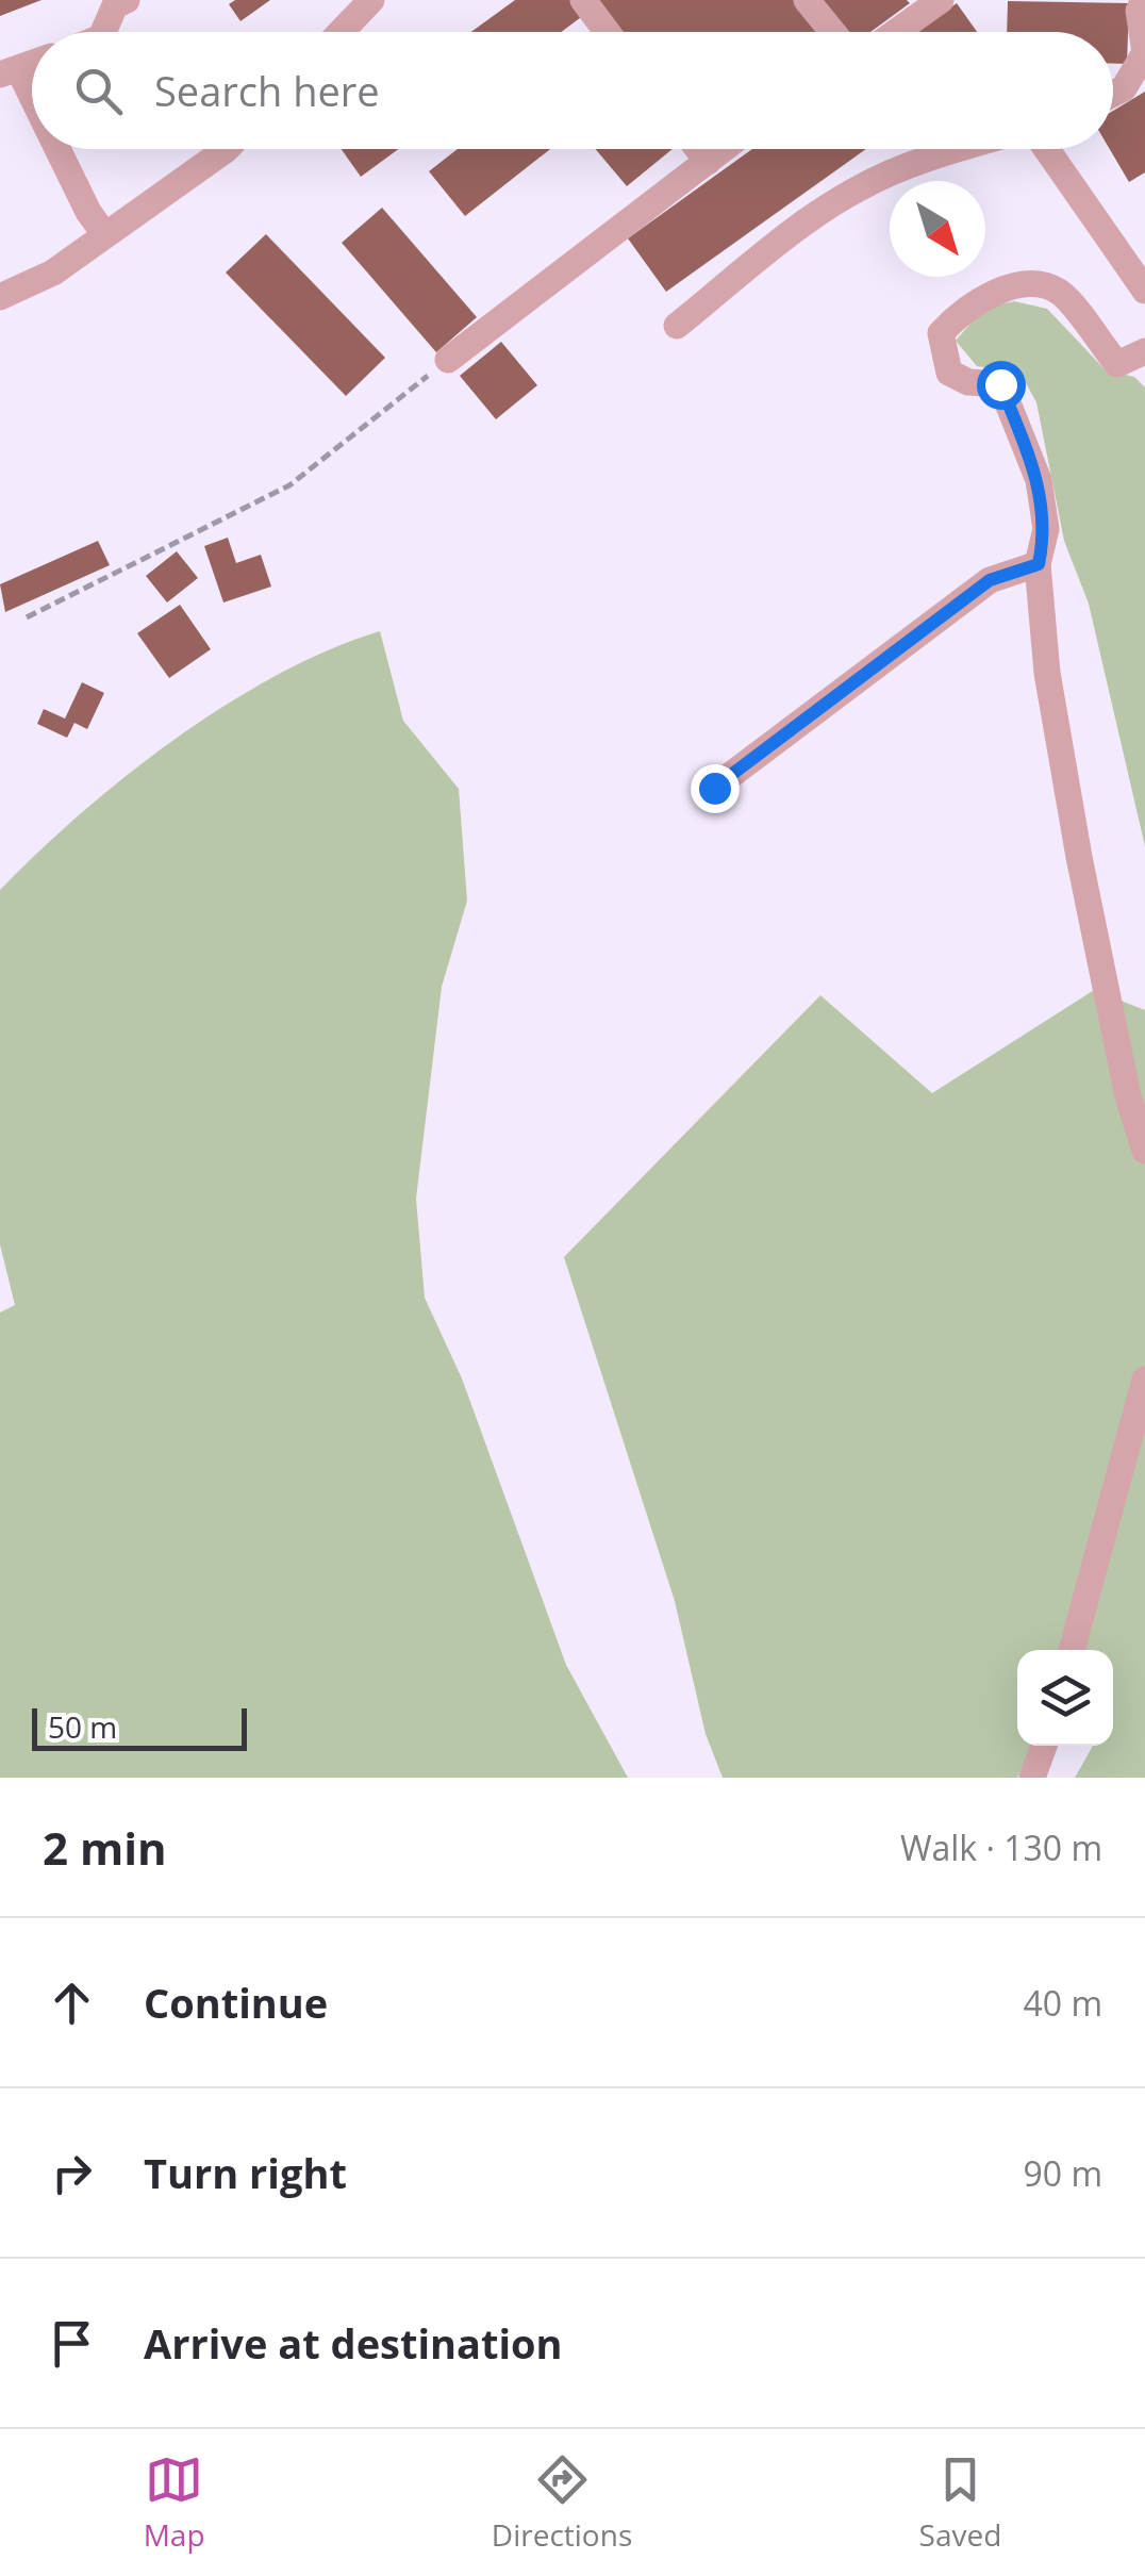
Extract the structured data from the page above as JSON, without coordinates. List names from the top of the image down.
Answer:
{
  "scale_bar": "50 m",
  "north": "bottom right",
  "page": {
    "search": "Search here",
    "scale": "50 m",
    "heading": ["2 min", "Walk · 130 m"],
    "list": [
      ["Continue", "40 m"],
      ["Turn right", "90 m"],
      "Arrive at destination"
    ],
    "nav": ["Map", "Directions", "Saved"]
  }
}
